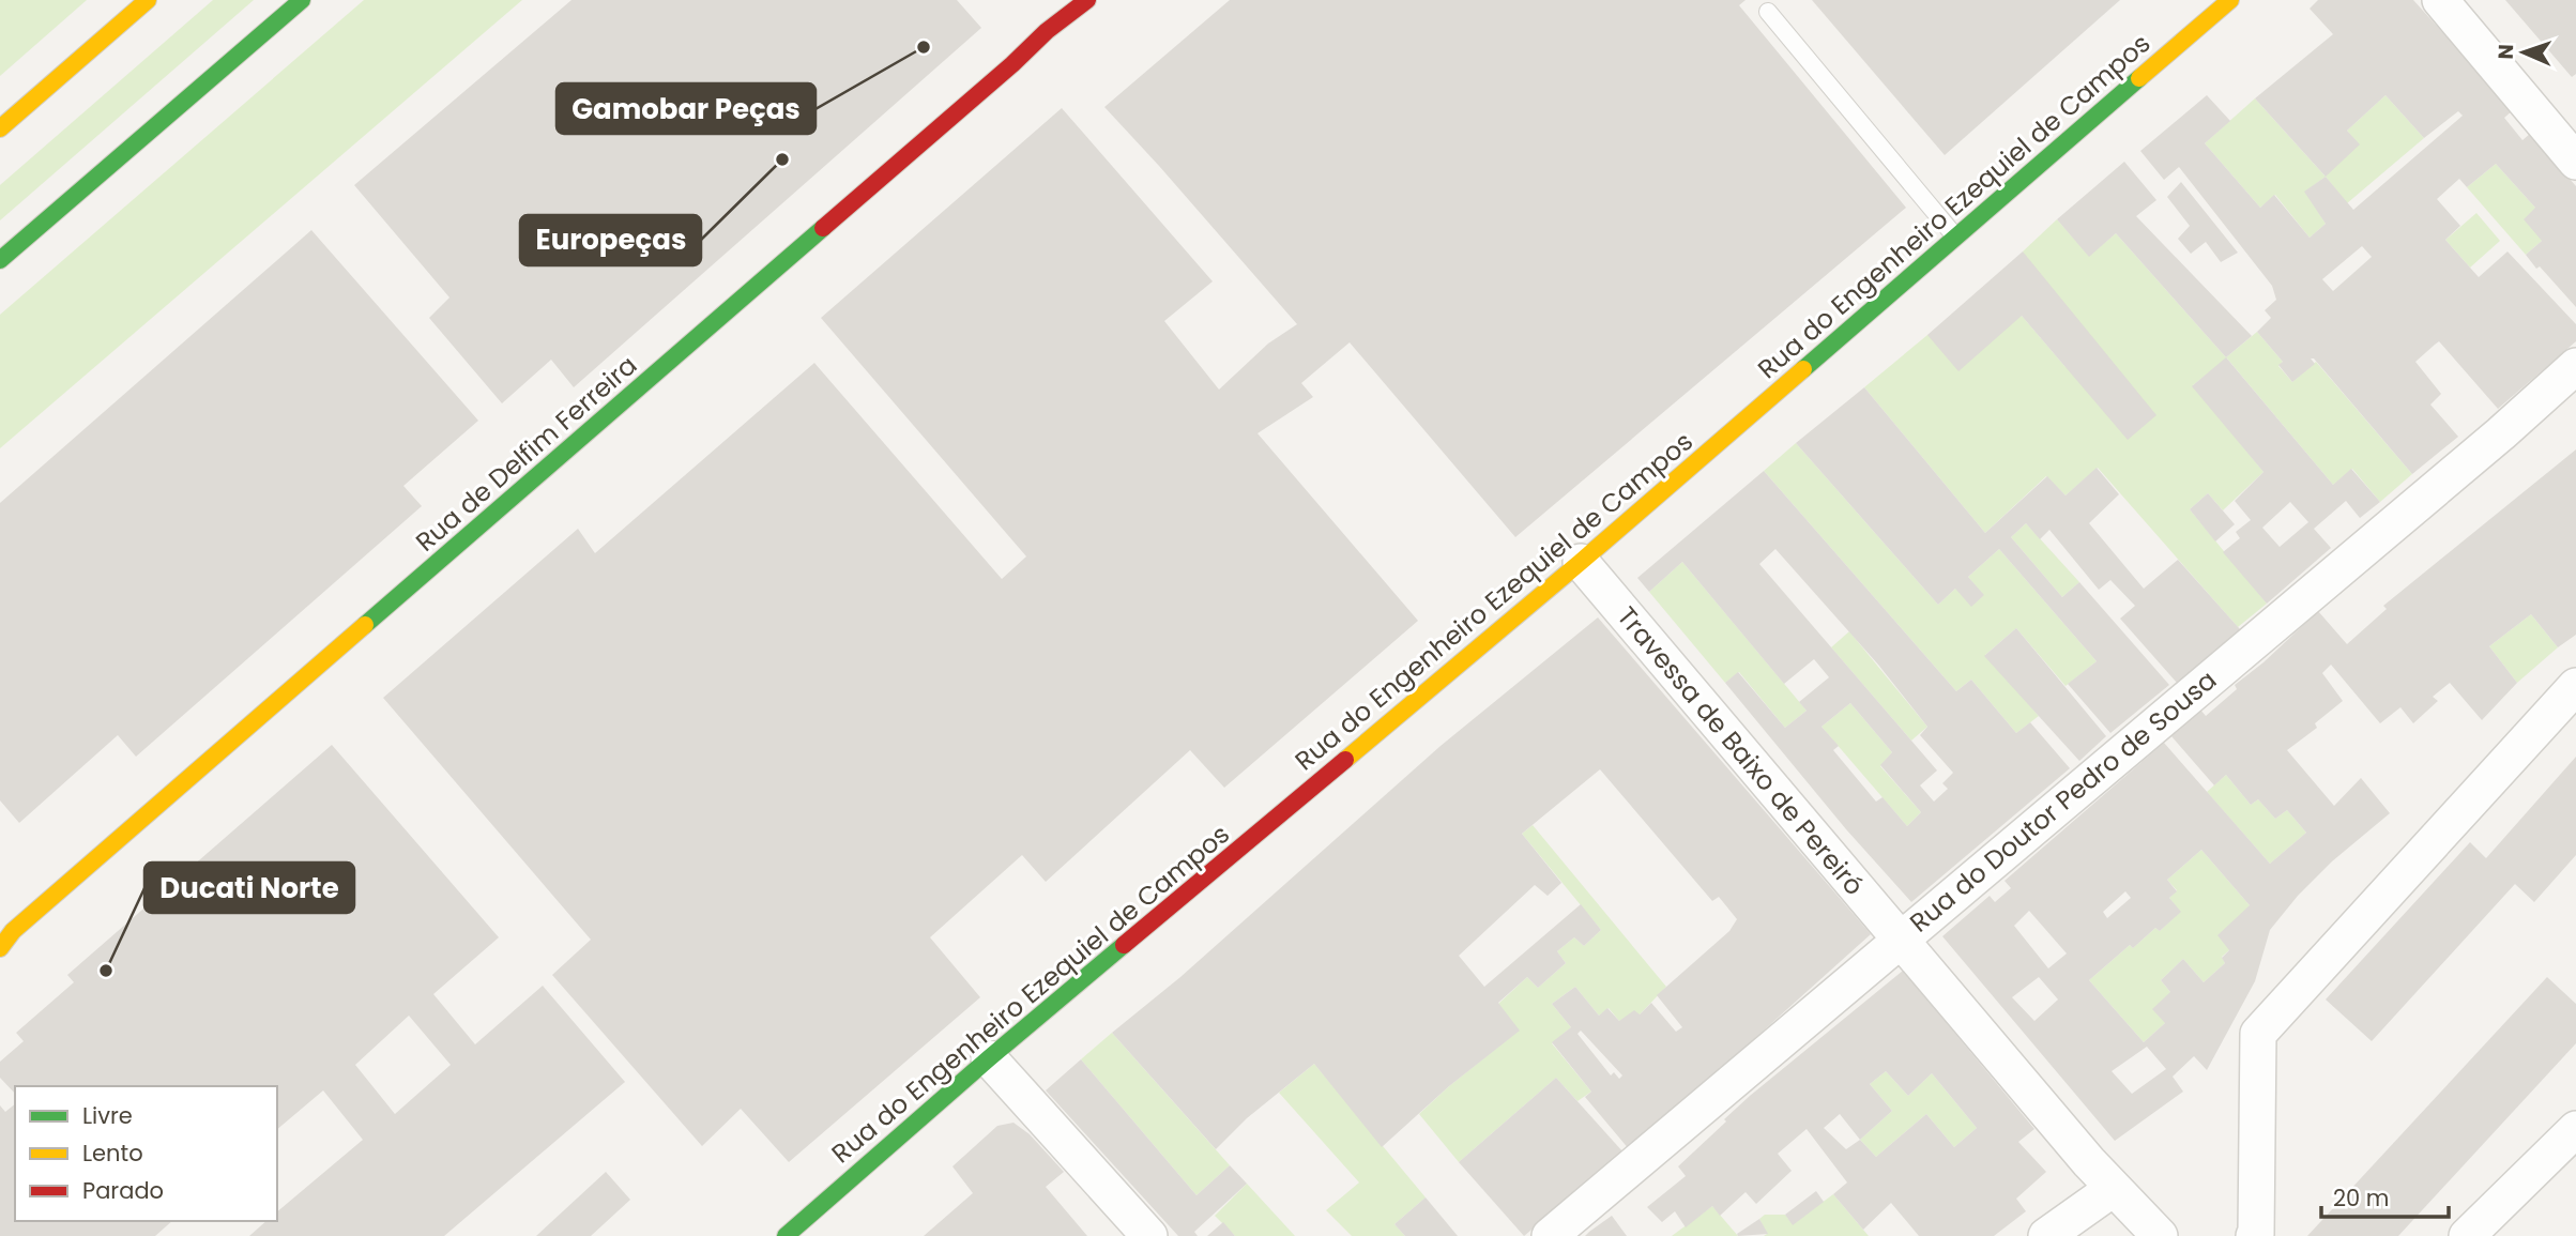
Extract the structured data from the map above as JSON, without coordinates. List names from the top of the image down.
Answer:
{
  "streets": {
    "main road": ["Rua do Engenheiro Ezequiel de Campos", "Rua de Delfim Ferreira"],
    "street": ["Travessa de Baixo de Pereiró", "Rua do Doutor Pedro de Sousa"]
  },
  "crossings": [
    ["Rua do Engenheiro Ezequiel de Campos", "Travessa de Baixo de Pereiró"],
    ["Travessa de Baixo de Pereiró", "Rua do Doutor Pedro de Sousa"]
  ],
  "places": ["Gamobar Peças", "Europeças", "Ducati Norte"],
  "legend": ["Livre", "Lento", "Parado"],
  "scale_bar": "20 m",
  "north": "left"
}
